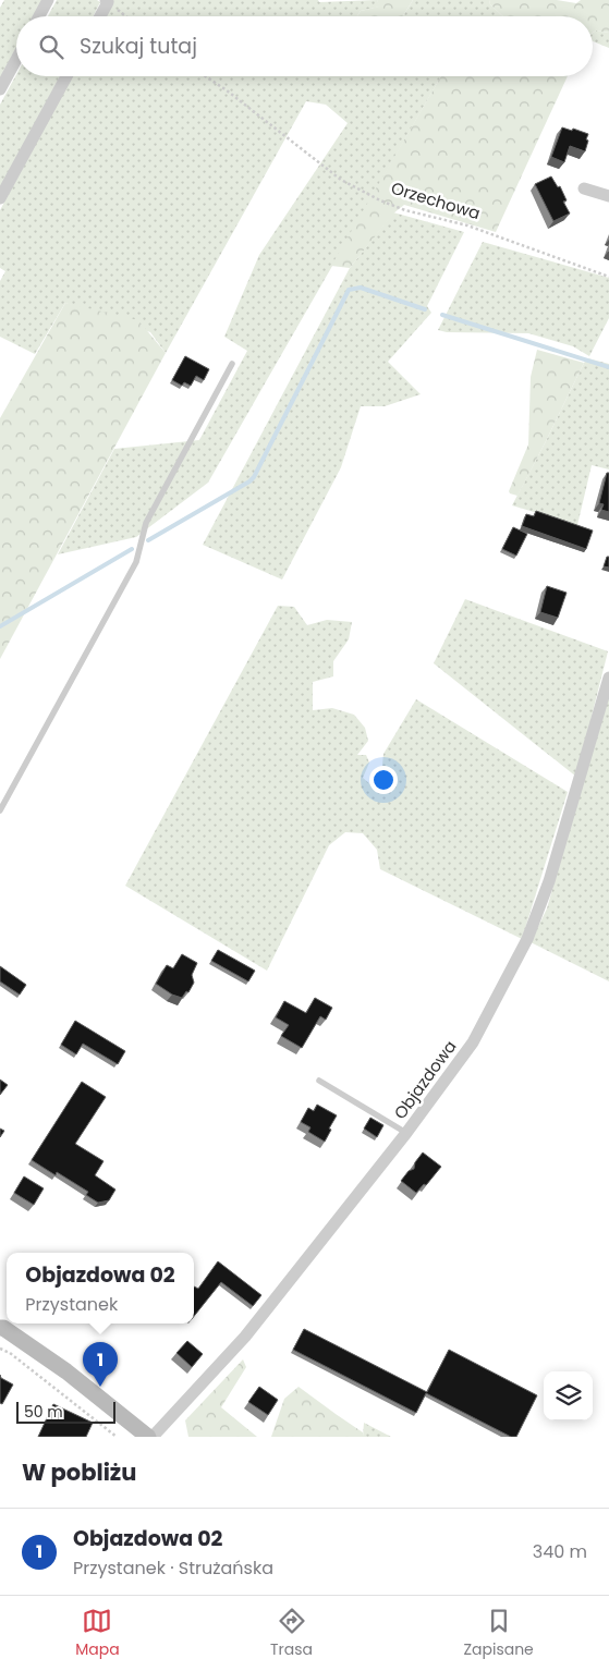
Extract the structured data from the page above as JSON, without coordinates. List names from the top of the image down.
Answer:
{
  "streets": {
    "street": ["Objazdowa"],
    "path": ["Orzechowa"]
  },
  "scale_bar": "50 m",
  "page": {
    "search": "Szukaj tutaj",
    "popup": ["Objazdowa 02", "Przystanek"],
    "pins": "1",
    "scale": "50 m",
    "heading": "W pobliżu",
    "list": [
      {
        "mark": "1",
        "name": "Objazdowa 02",
        "note": "Przystanek · Strużańska",
        "value": "340 m"
      }
    ],
    "nav": ["Mapa", "Trasa", "Zapisane"]
  }
}
